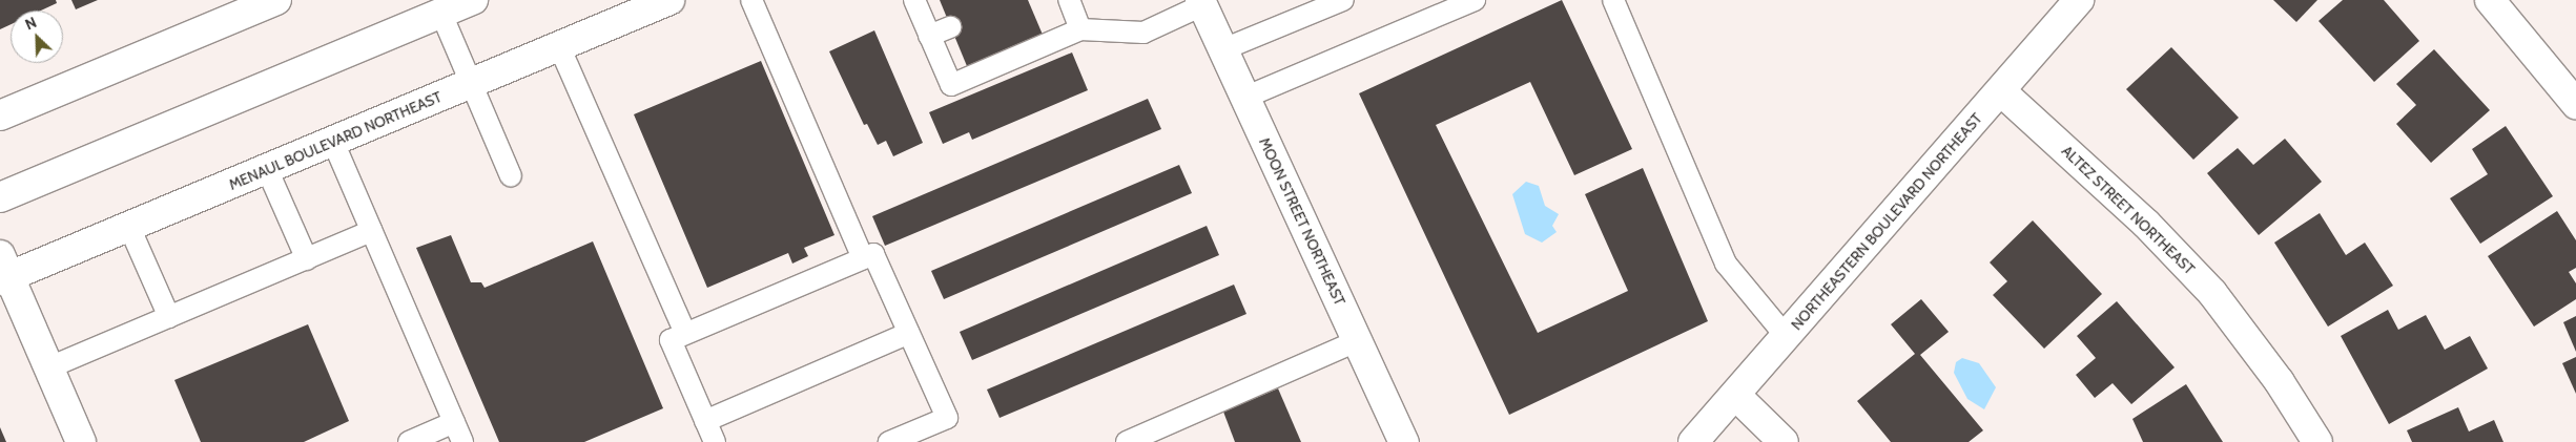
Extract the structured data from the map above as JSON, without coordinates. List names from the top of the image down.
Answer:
{
  "streets": {
    "street": [
      "MENAUL BOULEVARD NORTHEAST",
      "ALTEZ STREET NORTHEAST",
      "MOON STREET NORTHEAST",
      "NORTHEASTERN BOULEVARD NORTHEAST"
    ]
  },
  "crossings": [
    ["ALTEZ STREET NORTHEAST", "NORTHEASTERN BOULEVARD NORTHEAST"]
  ],
  "north": "top left"
}
